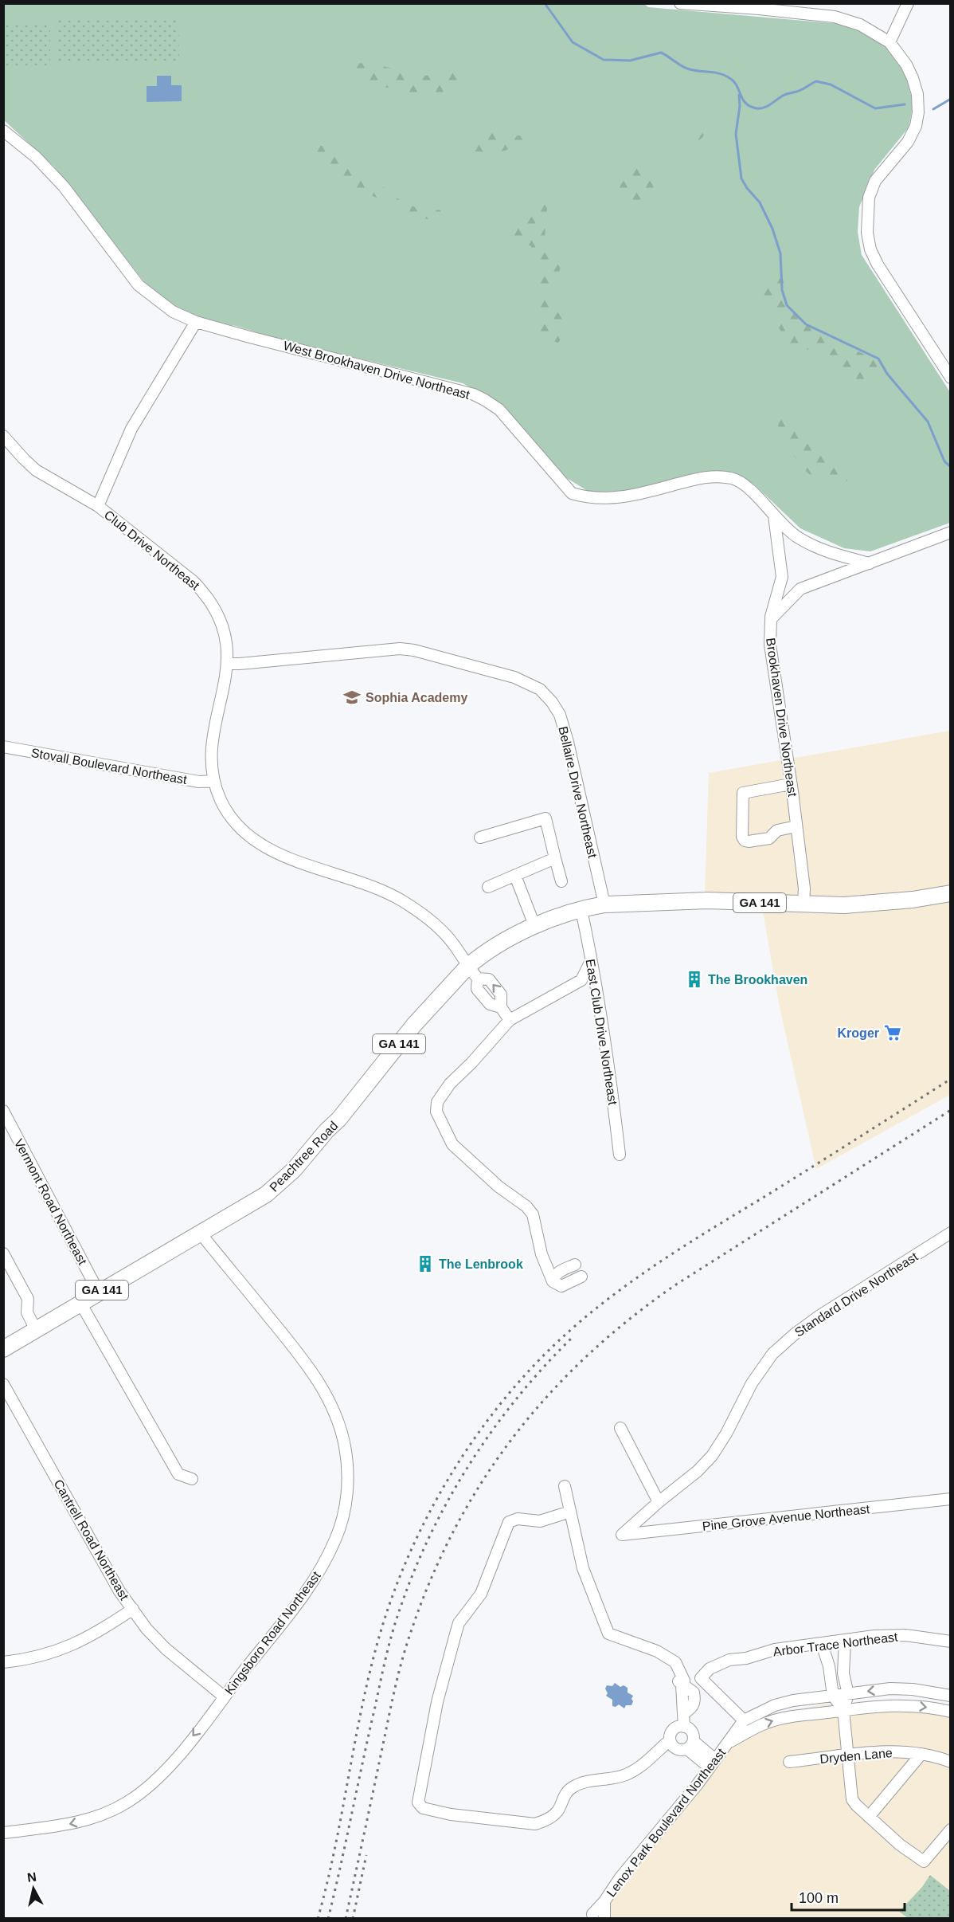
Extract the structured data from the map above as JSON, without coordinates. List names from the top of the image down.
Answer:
{
  "streets": {
    "highway": ["GA 141", "Peachtree Road"],
    "street": [
      "West Brookhaven Drive Northeast",
      "Club Drive Northeast",
      "Brookhaven Drive Northeast",
      "Stovall Boulevard Northeast",
      "Bellaire Drive Northeast",
      "East Club Drive Northeast",
      "Vermont Road Northeast",
      "Standard Drive Northeast",
      "Pine Grove Avenue Northeast",
      "Cantrell Road Northeast",
      "Kingsboro Road Northeast",
      "Arbor Trace Northeast",
      "Dryden Lane",
      "Lenox Park Boulevard Northeast"
    ]
  },
  "crossings": [
    ["West Brookhaven Drive Northeast", "Brookhaven Drive Northeast"],
    ["Club Drive Northeast", "Stovall Boulevard Northeast"],
    ["Club Drive Northeast", "Bellaire Drive Northeast"],
    ["Club Drive Northeast", "Peachtree Road"],
    ["Brookhaven Drive Northeast", "GA 141"],
    ["Bellaire Drive Northeast", "GA 141"],
    ["GA 141", "East Club Drive Northeast"],
    ["GA 141", "Peachtree Road"],
    ["Peachtree Road", "Vermont Road Northeast"],
    ["Peachtree Road", "Kingsboro Road Northeast"],
    ["Standard Drive Northeast", "Pine Grove Avenue Northeast"],
    ["Cantrell Road Northeast", "Kingsboro Road Northeast"],
    ["Arbor Trace Northeast", "Lenox Park Boulevard Northeast"]
  ],
  "places": {
    "school or university": ["Sophia Academy"],
    "building": ["The Brookhaven", "The Lenbrook"],
    "supermarket": ["Kroger"]
  },
  "scale_bar": "100 m",
  "north": "top"
}
